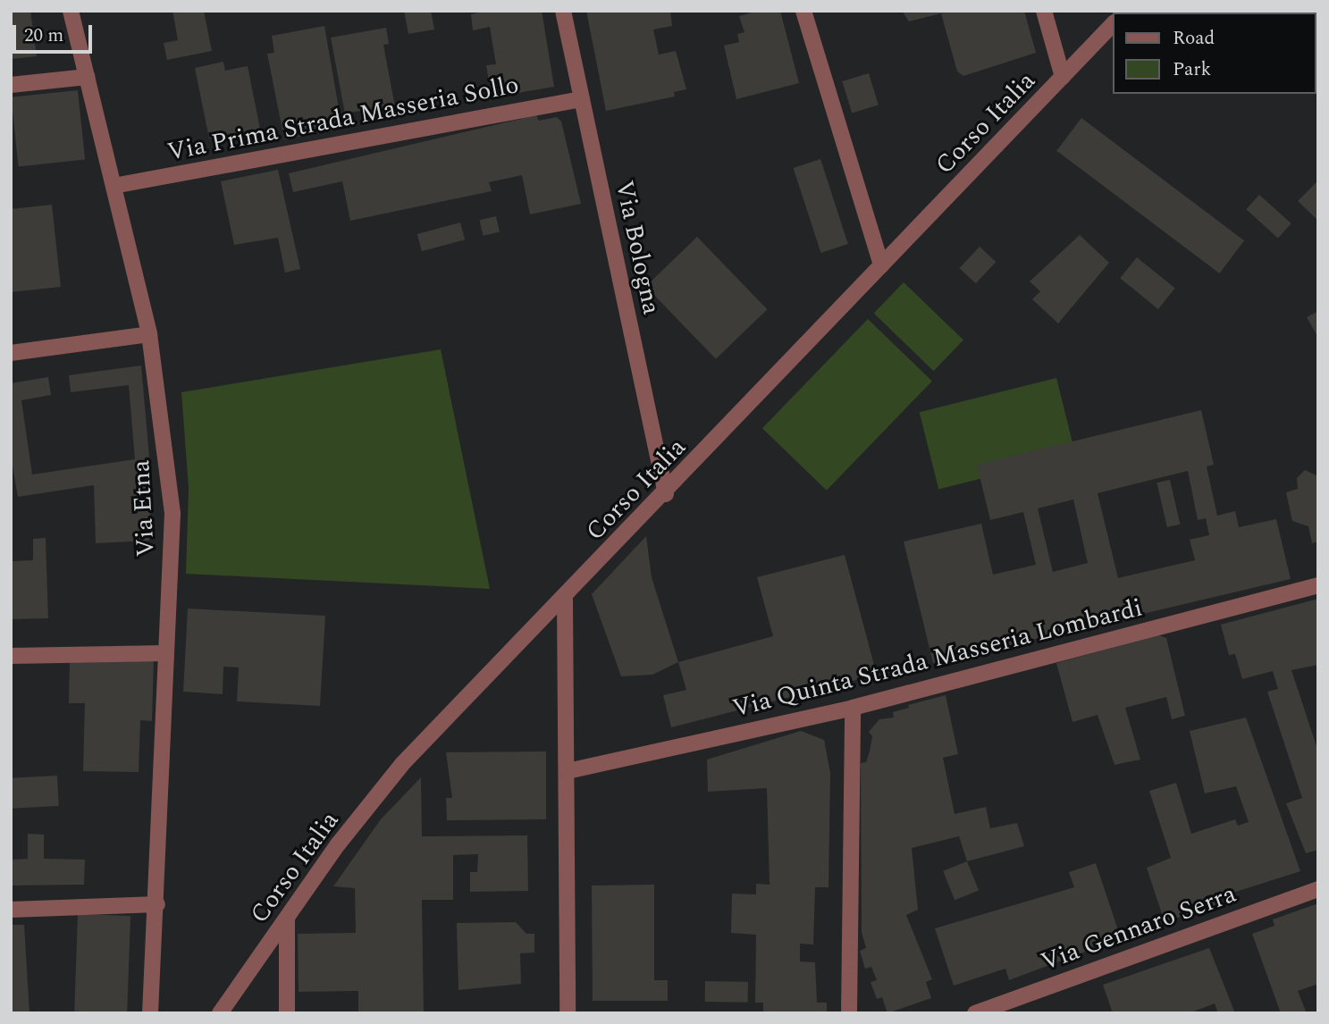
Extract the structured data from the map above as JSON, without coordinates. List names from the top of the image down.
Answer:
{
  "streets": {
    "street": [
      "Via Prima Strada Masseria Sollo",
      "Corso Italia",
      "Via Bologna",
      "Via Etna",
      "Via Quinta Strada Masseria Lombardi",
      "Via Gennaro Serra"
    ]
  },
  "crossings": [
    ["Via Prima Strada Masseria Sollo", "Via Bologna"],
    ["Via Prima Strada Masseria Sollo", "Via Etna"],
    ["Corso Italia", "Via Bologna"]
  ],
  "legend": ["Road", "Park"],
  "scale_bar": "20 m"
}
